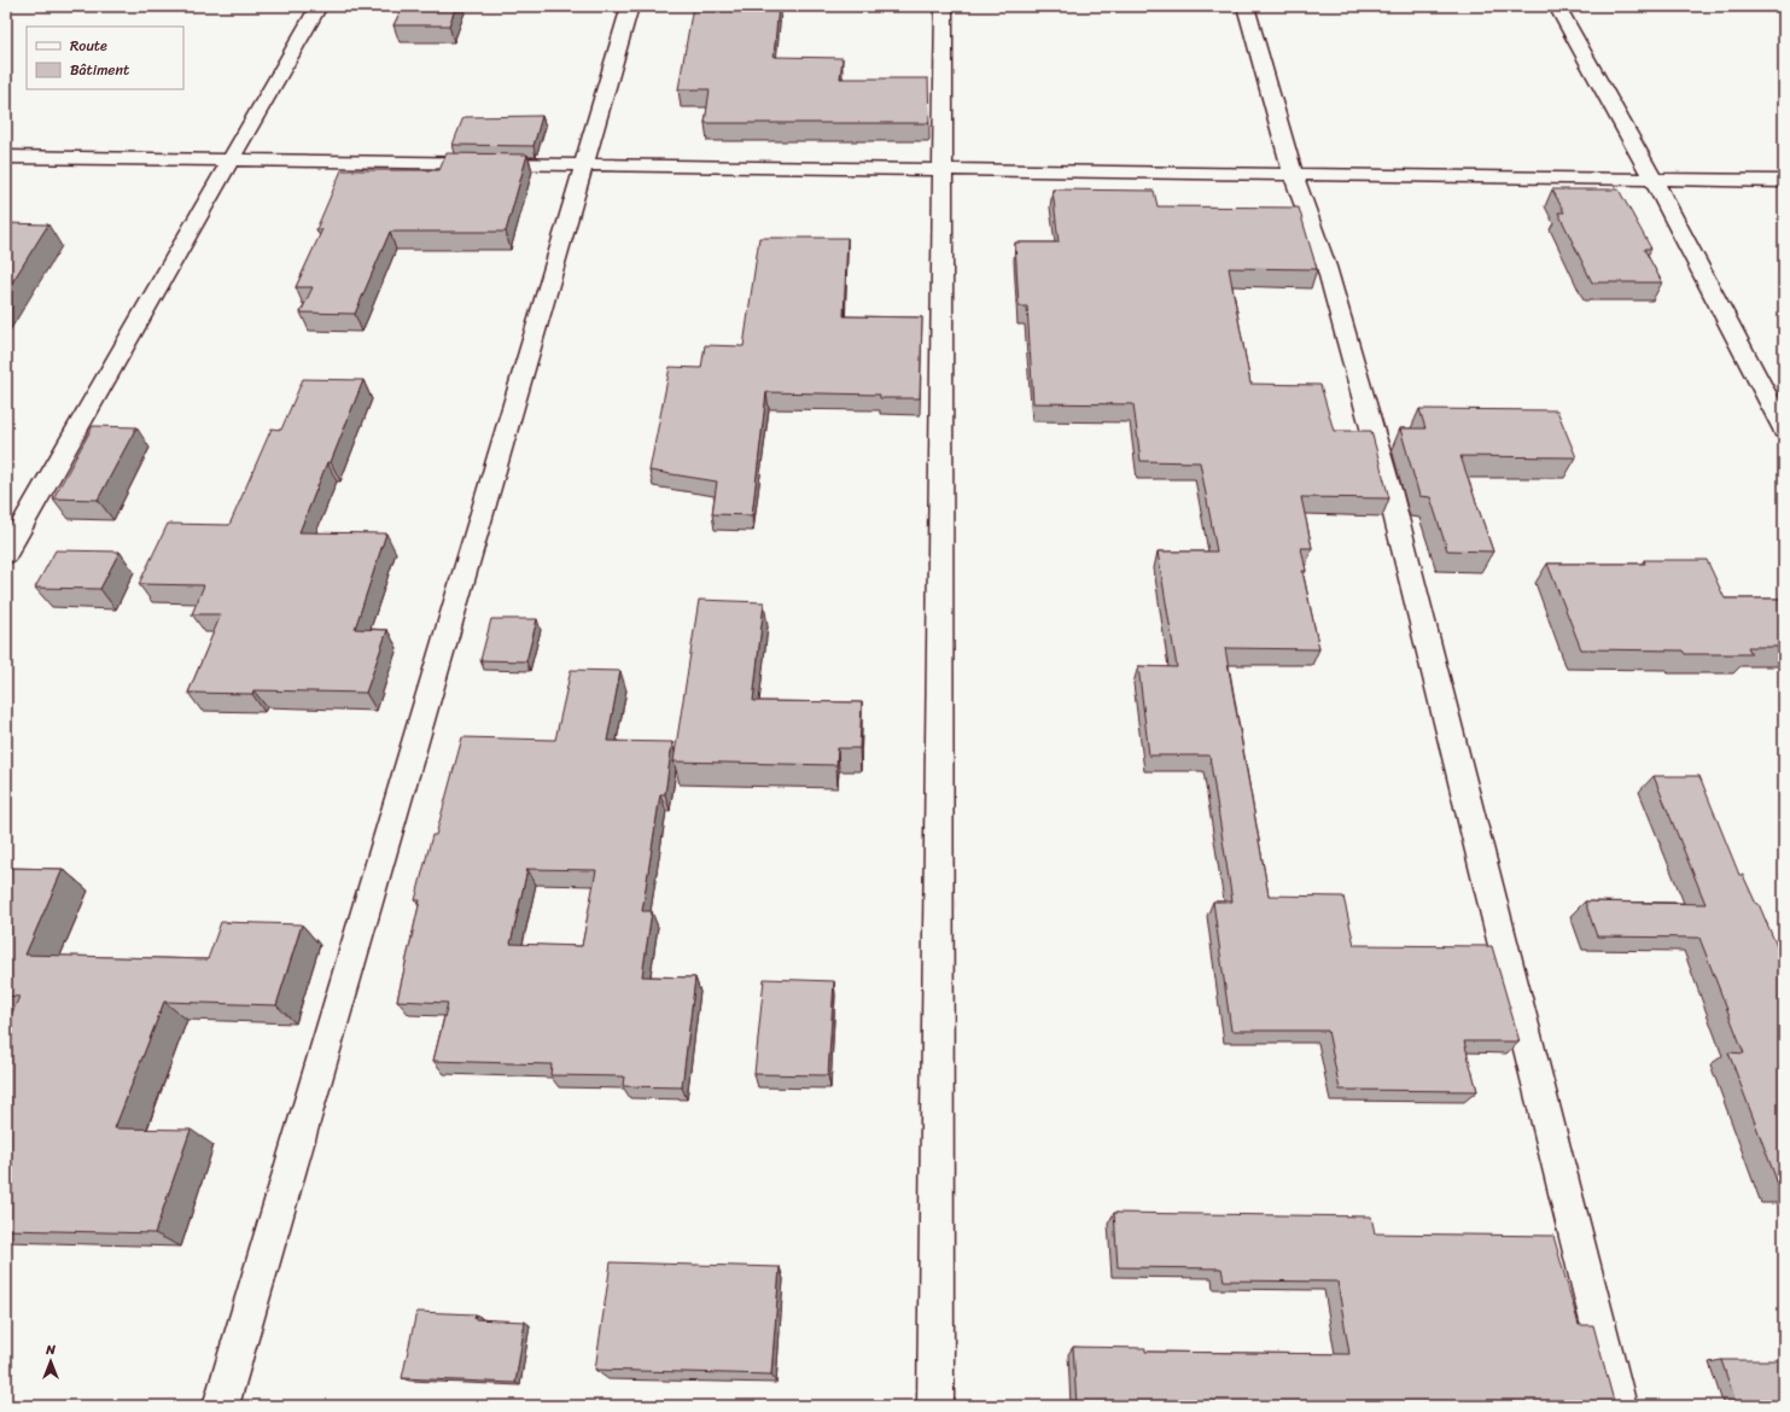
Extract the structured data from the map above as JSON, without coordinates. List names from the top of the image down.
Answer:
{
  "legend": ["Route", "Bâtiment"],
  "north": "top"
}
